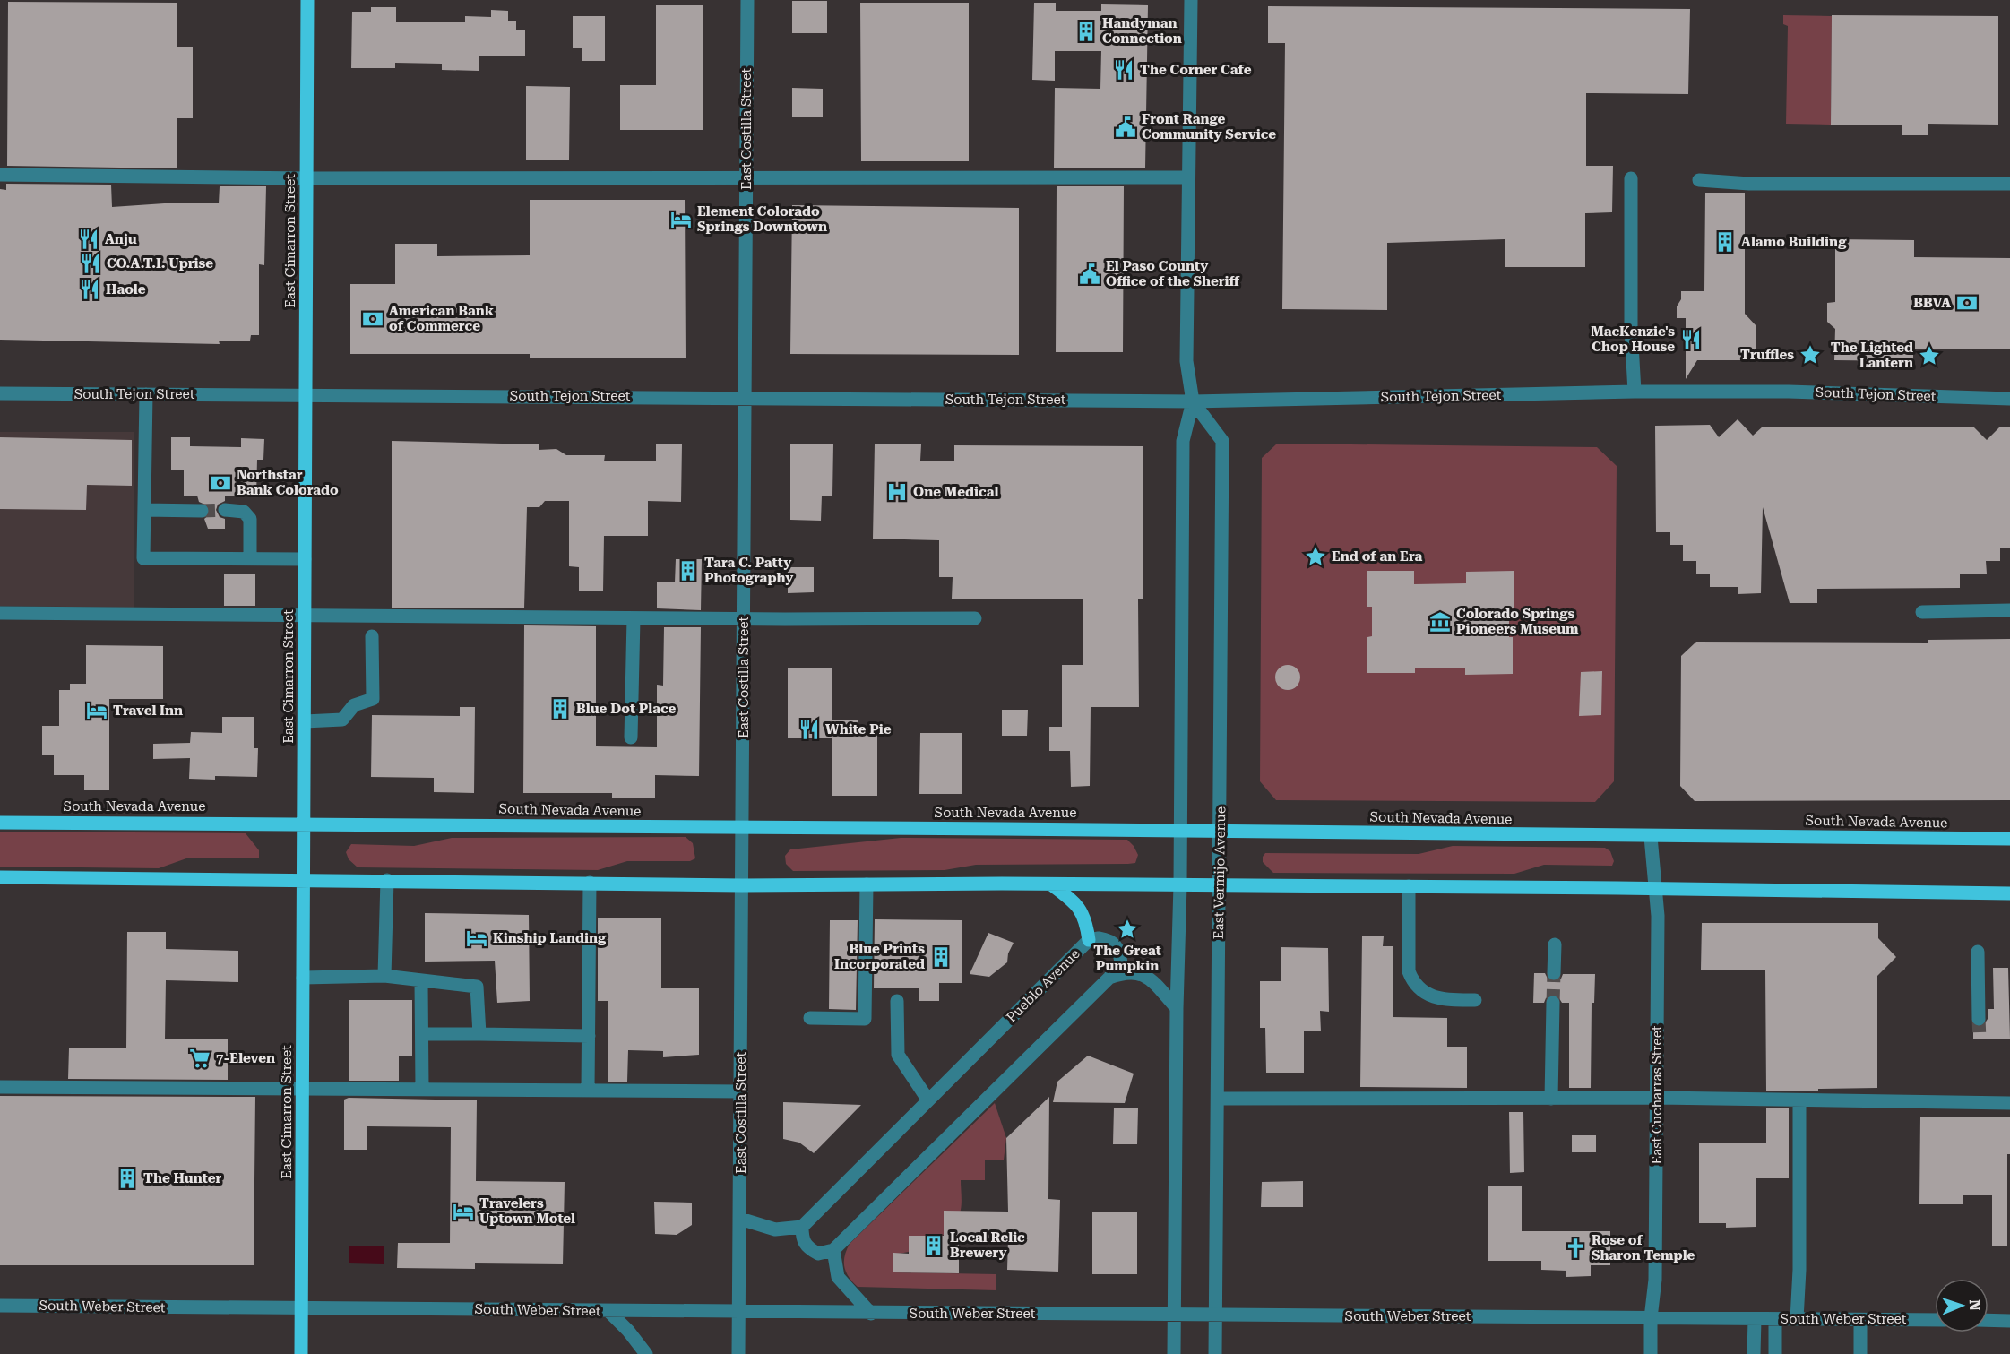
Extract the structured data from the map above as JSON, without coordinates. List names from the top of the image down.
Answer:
{
  "streets": {
    "main road": ["East Cimarron Street", "South Nevada Avenue"],
    "street": [
      "East Costilla Street",
      "South Tejon Street",
      "East Vermijo Avenue",
      "Pueblo Avenue",
      "East Cucharras Street",
      "South Weber Street"
    ]
  },
  "crossings": [
    ["East Costilla Street", "South Tejon Street"],
    ["East Costilla Street", "South Nevada Avenue"],
    ["East Costilla Street", "South Weber Street"],
    ["East Cimarron Street", "South Tejon Street"],
    ["East Cimarron Street", "South Nevada Avenue"],
    ["East Cimarron Street", "South Weber Street"],
    ["South Tejon Street", "East Vermijo Avenue"],
    ["South Nevada Avenue", "East Vermijo Avenue"],
    ["South Nevada Avenue", "East Cucharras Street"],
    ["East Vermijo Avenue", "South Weber Street"],
    ["East Cucharras Street", "South Weber Street"]
  ],
  "places": {
    "building": [
      "Handyman Connection",
      "Alamo Building",
      "Tara C. Patty Photography",
      "Blue Dot Place",
      "Blue Prints Incorporated",
      "The Hunter",
      "Local Relic Brewery"
    ],
    "restaurant": [
      "The Corner Cafe",
      "Anju",
      "CO.A.T.I. Uprise",
      "Haole",
      "MacKenzie's Chop House",
      "White Pie"
    ],
    "public building": ["Front Range Community Service", "El Paso County Office of the Sheriff"],
    "hotel": [
      "Element Colorado Springs Downtown",
      "Travel Inn",
      "Kinship Landing",
      "Travelers Uptown Motel"
    ],
    "bank": ["BBVA", "American Bank of Commerce", "Northstar Bank Colorado"],
    "place": [
      "Truffles",
      "The Lighted Lantern",
      "End of an Era",
      "The Great Pumpkin"
    ],
    "hospital": ["One Medical"],
    "museum": ["Colorado Springs Pioneers Museum"],
    "supermarket": ["7-Eleven"],
    "church": ["Rose of Sharon Temple"]
  },
  "north": "right"
}
